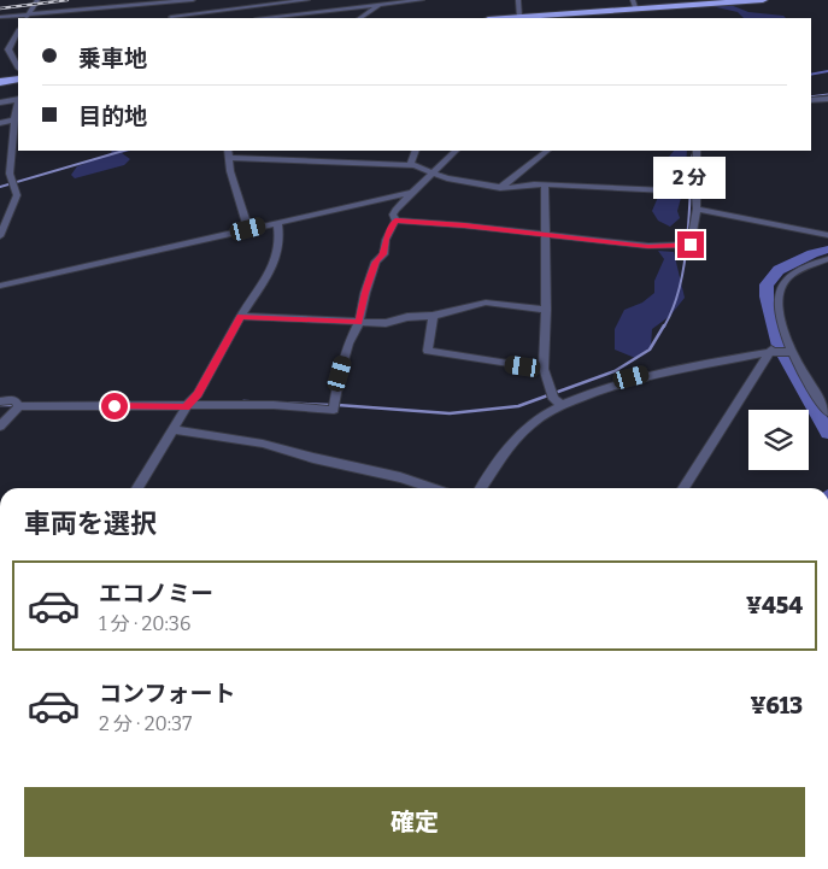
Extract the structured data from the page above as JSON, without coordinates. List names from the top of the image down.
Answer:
{
  "page": {
    "banner": ["乗車地", "目的地"],
    "bubble": "2 分",
    "heading": "車両を選択",
    "list": [
      {
        "name": "エコノミー",
        "note": "1 分 · 20:36",
        "value": "¥454"
      },
      {
        "name": "コンフォート",
        "note": "2 分 · 20:37",
        "value": "¥613"
      }
    ],
    "buttons": "確定"
  }
}
